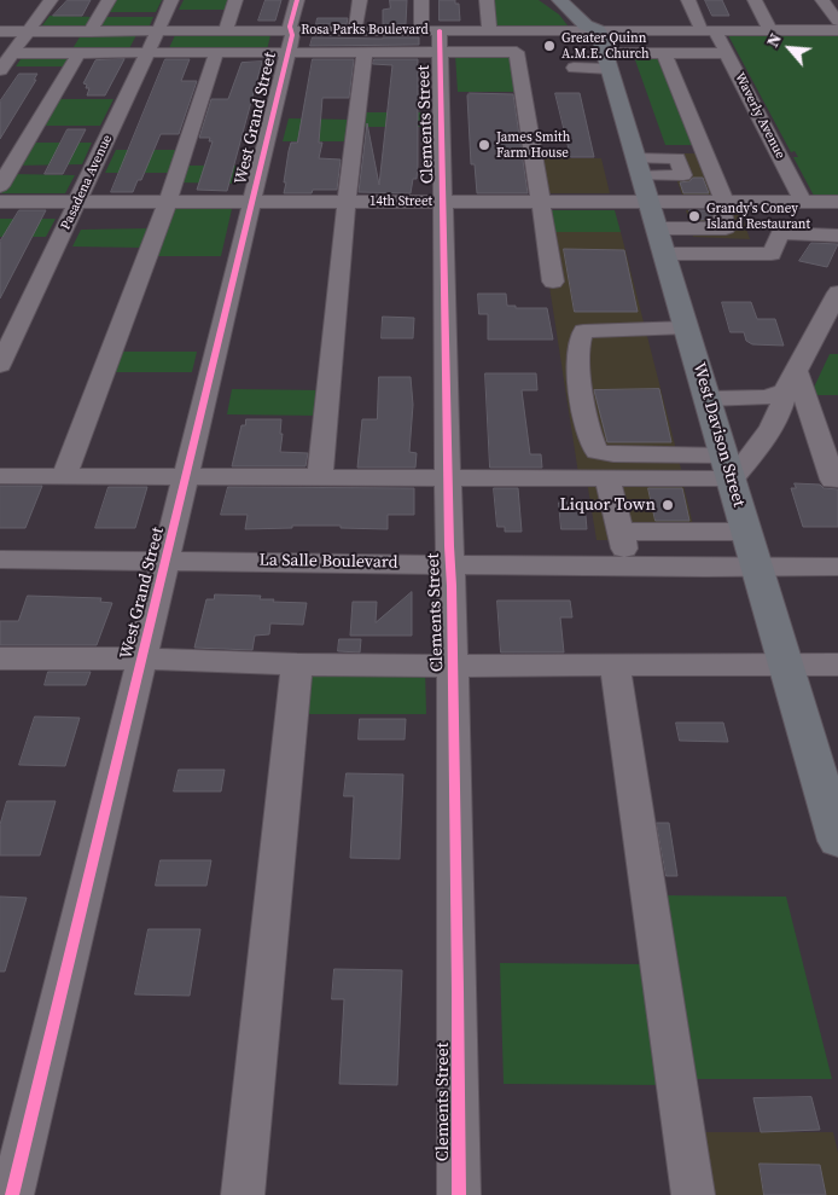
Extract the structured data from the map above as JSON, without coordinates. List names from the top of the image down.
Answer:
{
  "streets": {
    "highway": ["West Davison Street"],
    "street": [
      "Rosa Parks Boulevard",
      "Waverly Avenue",
      "West Grand Street",
      "Clements Street",
      "Pasadena Avenue",
      "14th Street",
      "La Salle Boulevard"
    ]
  },
  "crossings": [
    ["Rosa Parks Boulevard", "Waverly Avenue"],
    ["Rosa Parks Boulevard", "West Grand Street"],
    ["Rosa Parks Boulevard", "Clements Street"],
    ["Rosa Parks Boulevard", "Pasadena Avenue"],
    ["Rosa Parks Boulevard", "West Davison Street"],
    ["Waverly Avenue", "14th Street"],
    ["West Grand Street", "14th Street"],
    ["West Grand Street", "La Salle Boulevard"],
    ["Clements Street", "14th Street"],
    ["Clements Street", "La Salle Boulevard"],
    ["Pasadena Avenue", "14th Street"],
    ["14th Street", "West Davison Street"],
    ["West Davison Street", "La Salle Boulevard"]
  ],
  "places": [
    "Greater Quinn A.M.E. Church",
    "James Smith Farm House",
    "Grandy's Coney Island Restaurant",
    "Liquor Town"
  ],
  "north": "top left"
}
